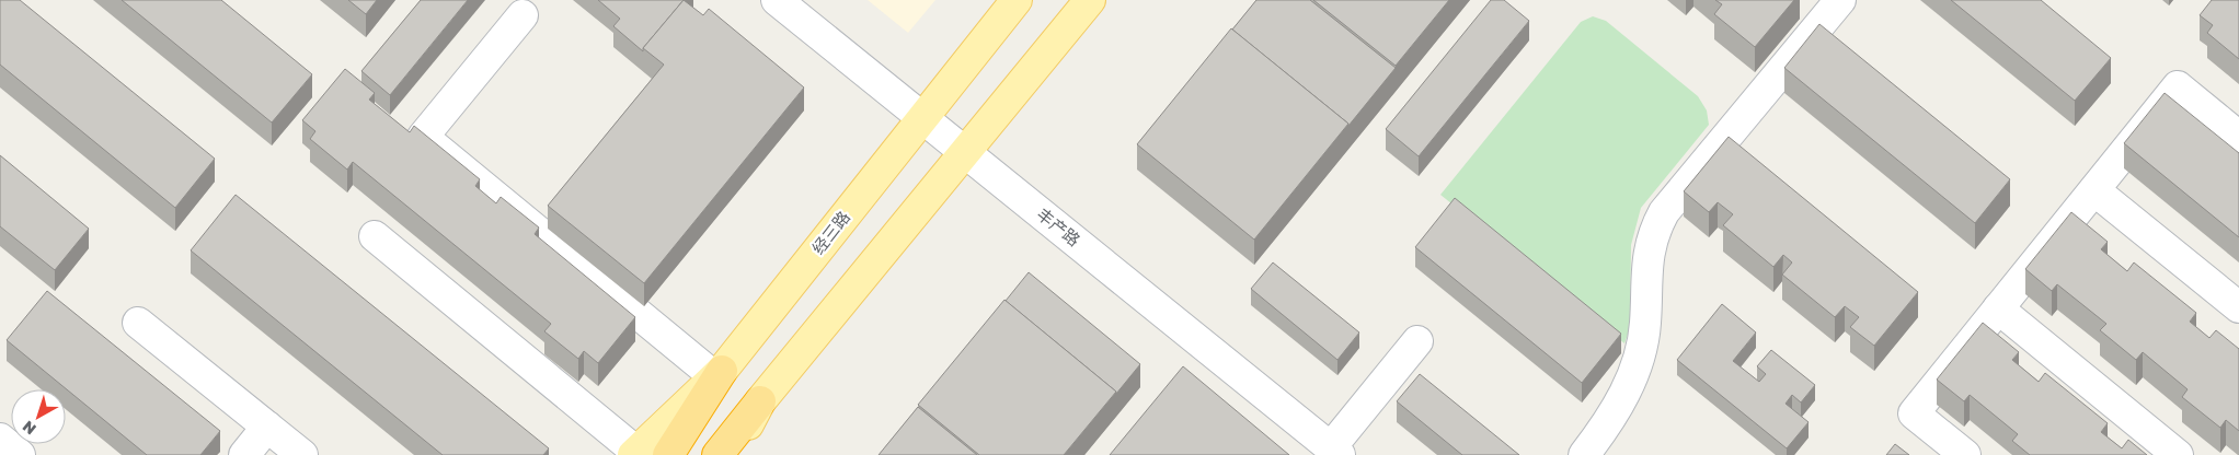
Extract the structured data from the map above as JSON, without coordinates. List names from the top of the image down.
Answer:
{
  "streets": {
    "main road": ["经三路"],
    "street": ["丰产路"]
  },
  "crossings": [
    ["丰产路", "经三路"]
  ],
  "north": "bottom left"
}
